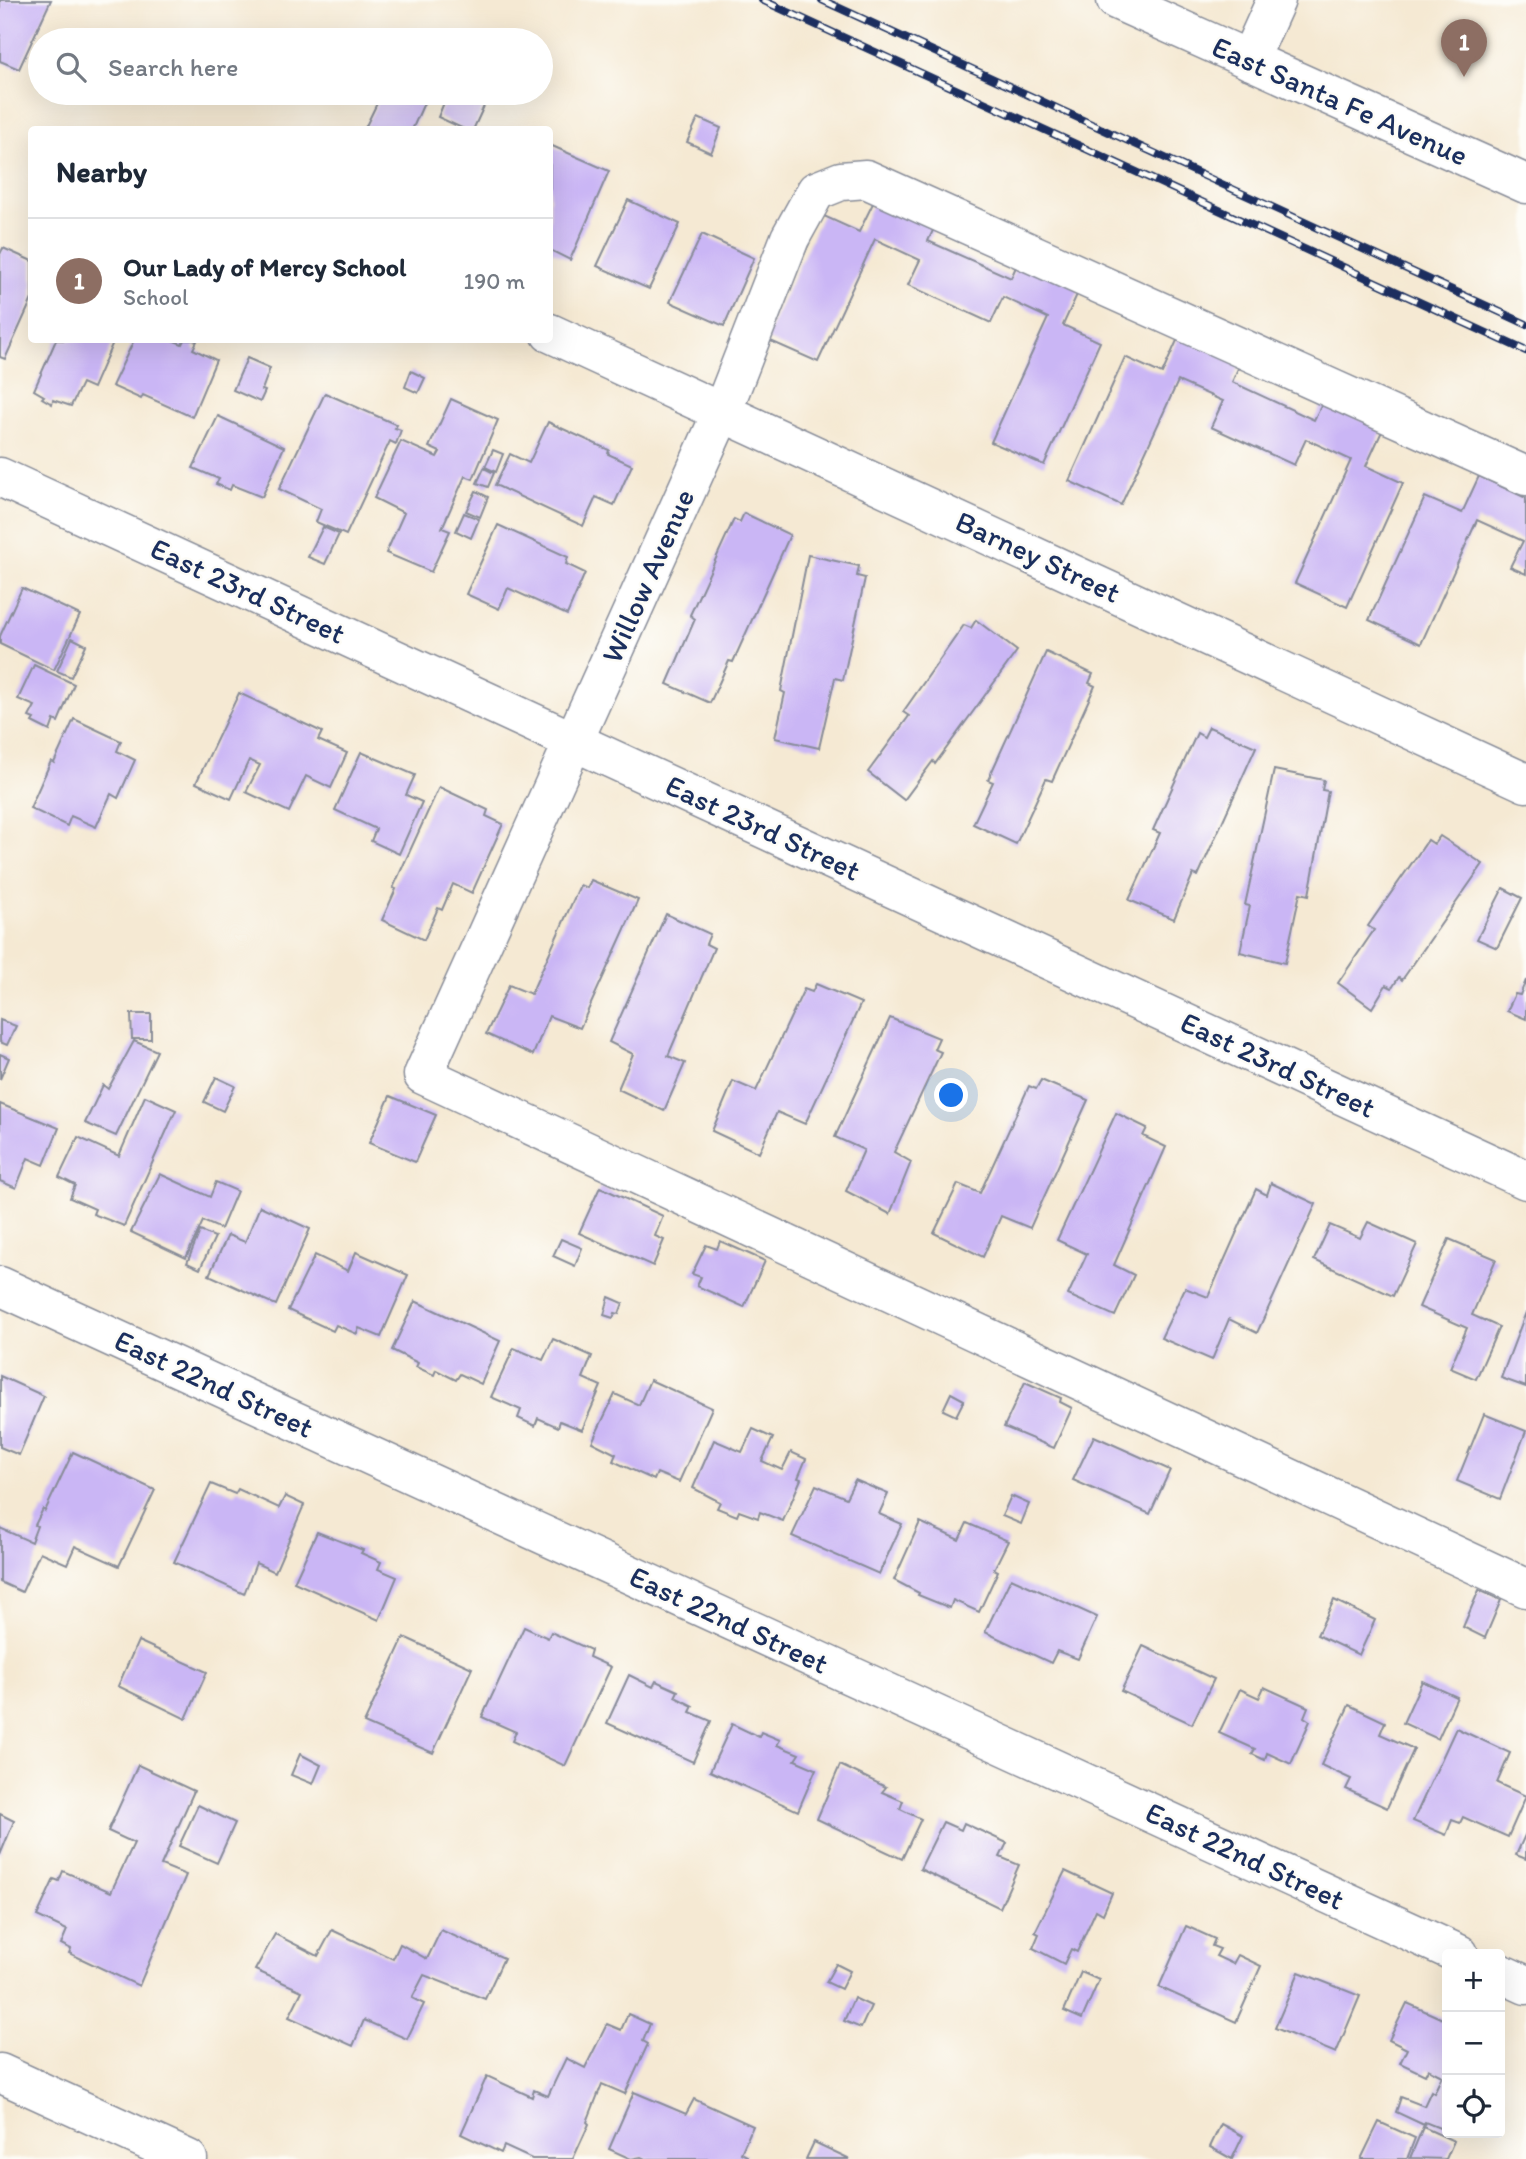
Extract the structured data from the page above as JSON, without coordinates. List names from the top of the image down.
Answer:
{
  "streets": {
    "street": [
      "East Santa Fe Avenue",
      "Barney Street",
      "Willow Avenue",
      "East 23rd Street",
      "East 22nd Street"
    ]
  },
  "crossings": [
    ["Barney Street", "Willow Avenue"],
    ["Willow Avenue", "East 23rd Street"]
  ],
  "page": {
    "pins": "1",
    "search": "Search here",
    "heading": "Nearby",
    "list": [
      {
        "mark": "1",
        "name": "Our Lady of Mercy School",
        "note": "School",
        "value": "190 m"
      }
    ],
    "map_buttons": ["+", "−"]
  }
}
